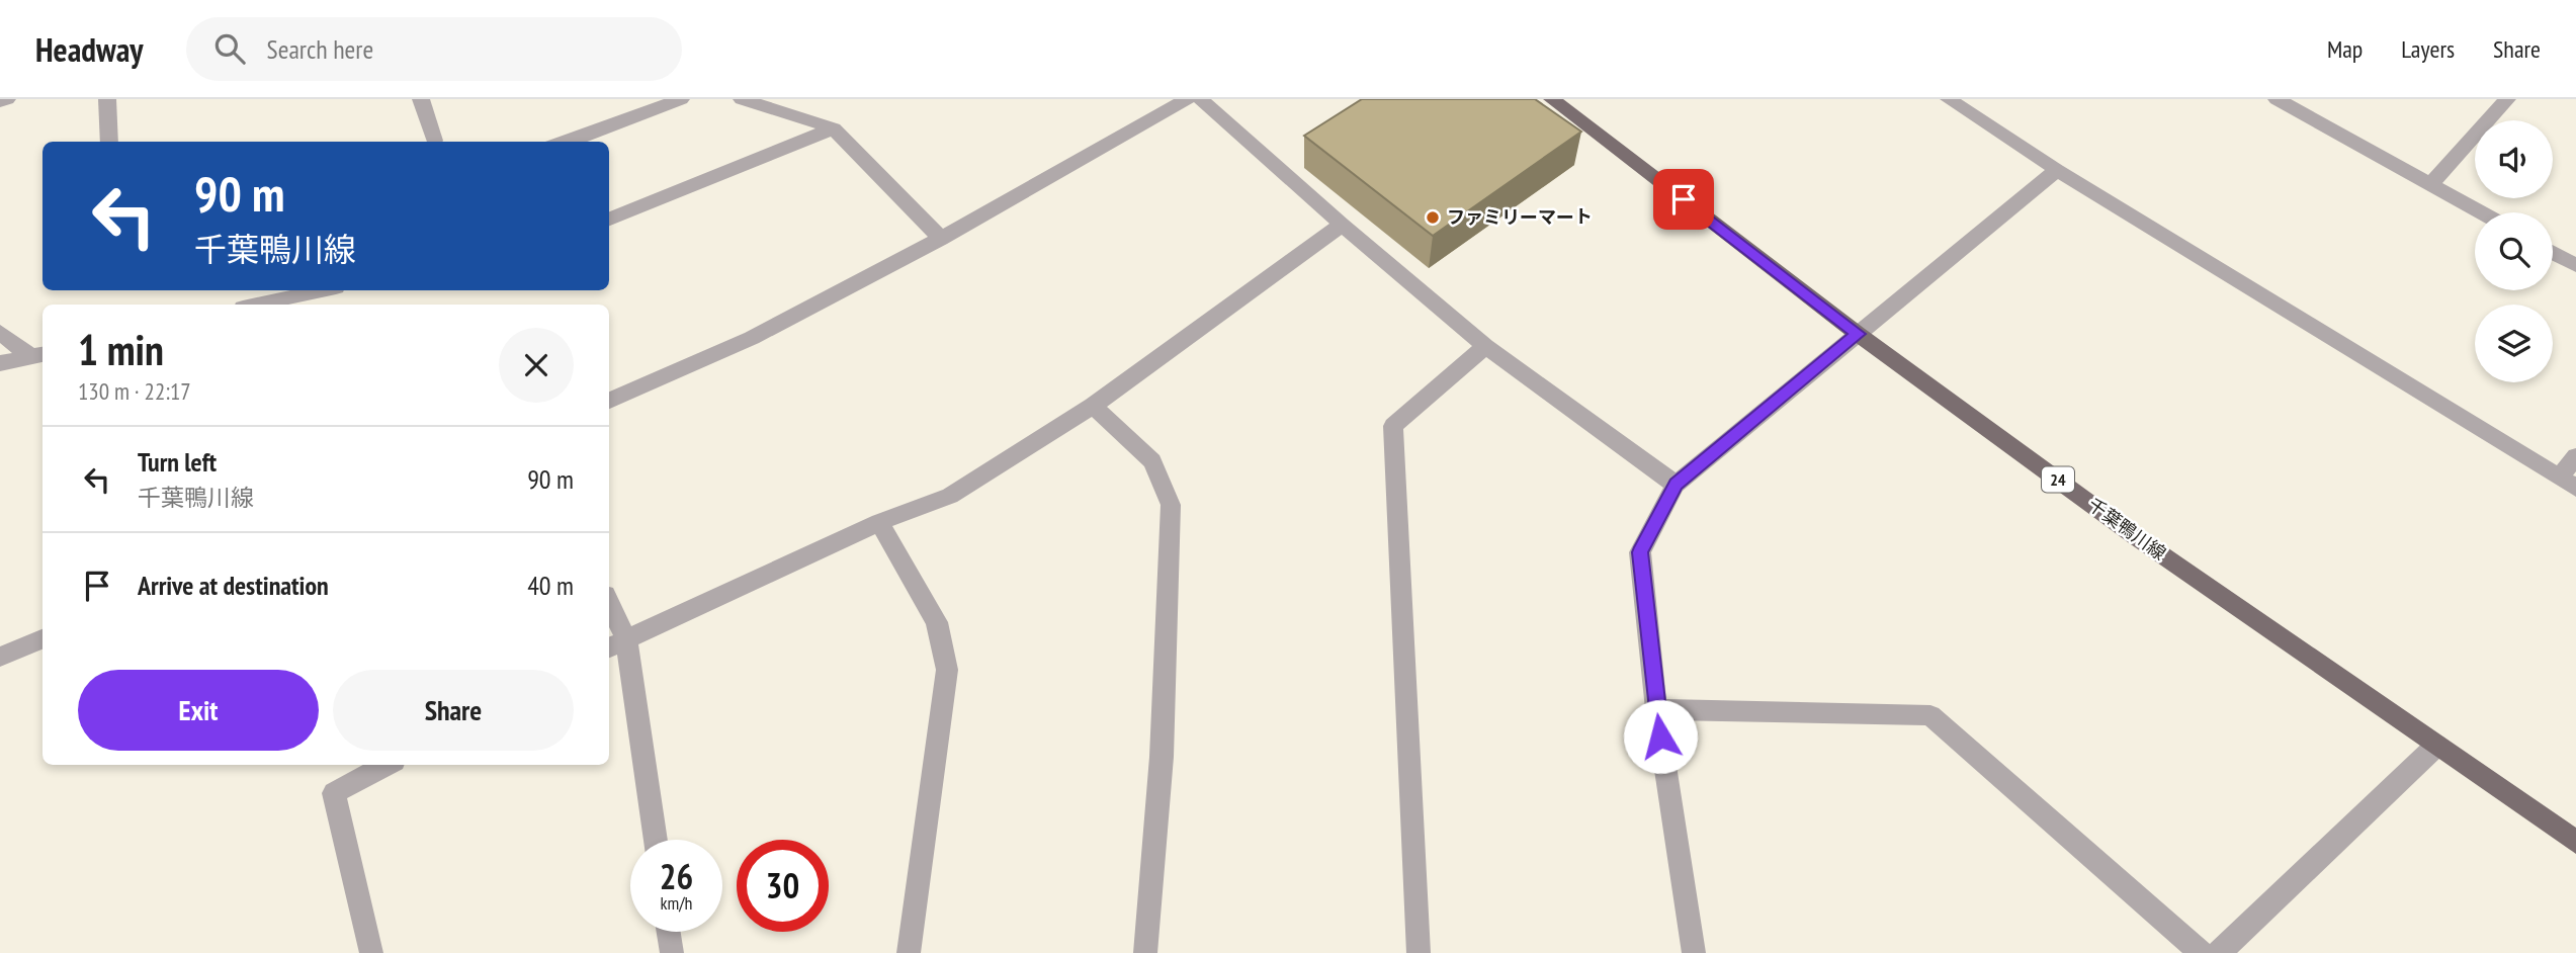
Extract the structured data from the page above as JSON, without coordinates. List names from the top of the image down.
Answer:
{
  "streets": {
    "main road": ["24", "千葉鴨川線"]
  },
  "places": ["ファミリーマート"],
  "page": {
    "header": "Headway",
    "search": "Search here",
    "nav": ["Map", "Layers", "Share"],
    "turn": ["90 m", "千葉鴨川線"],
    "heading": ["1 min", "130 m · 22:17"],
    "list": [
      {
        "name": "Turn left",
        "note": "千葉鴨川線",
        "value": "90 m"
      },
      {
        "name": "Arrive at destination",
        "value": "40 m"
      }
    ],
    "buttons": ["Exit", "Share"],
    "speed": "26 km/h",
    "limit": "30"
  }
}
